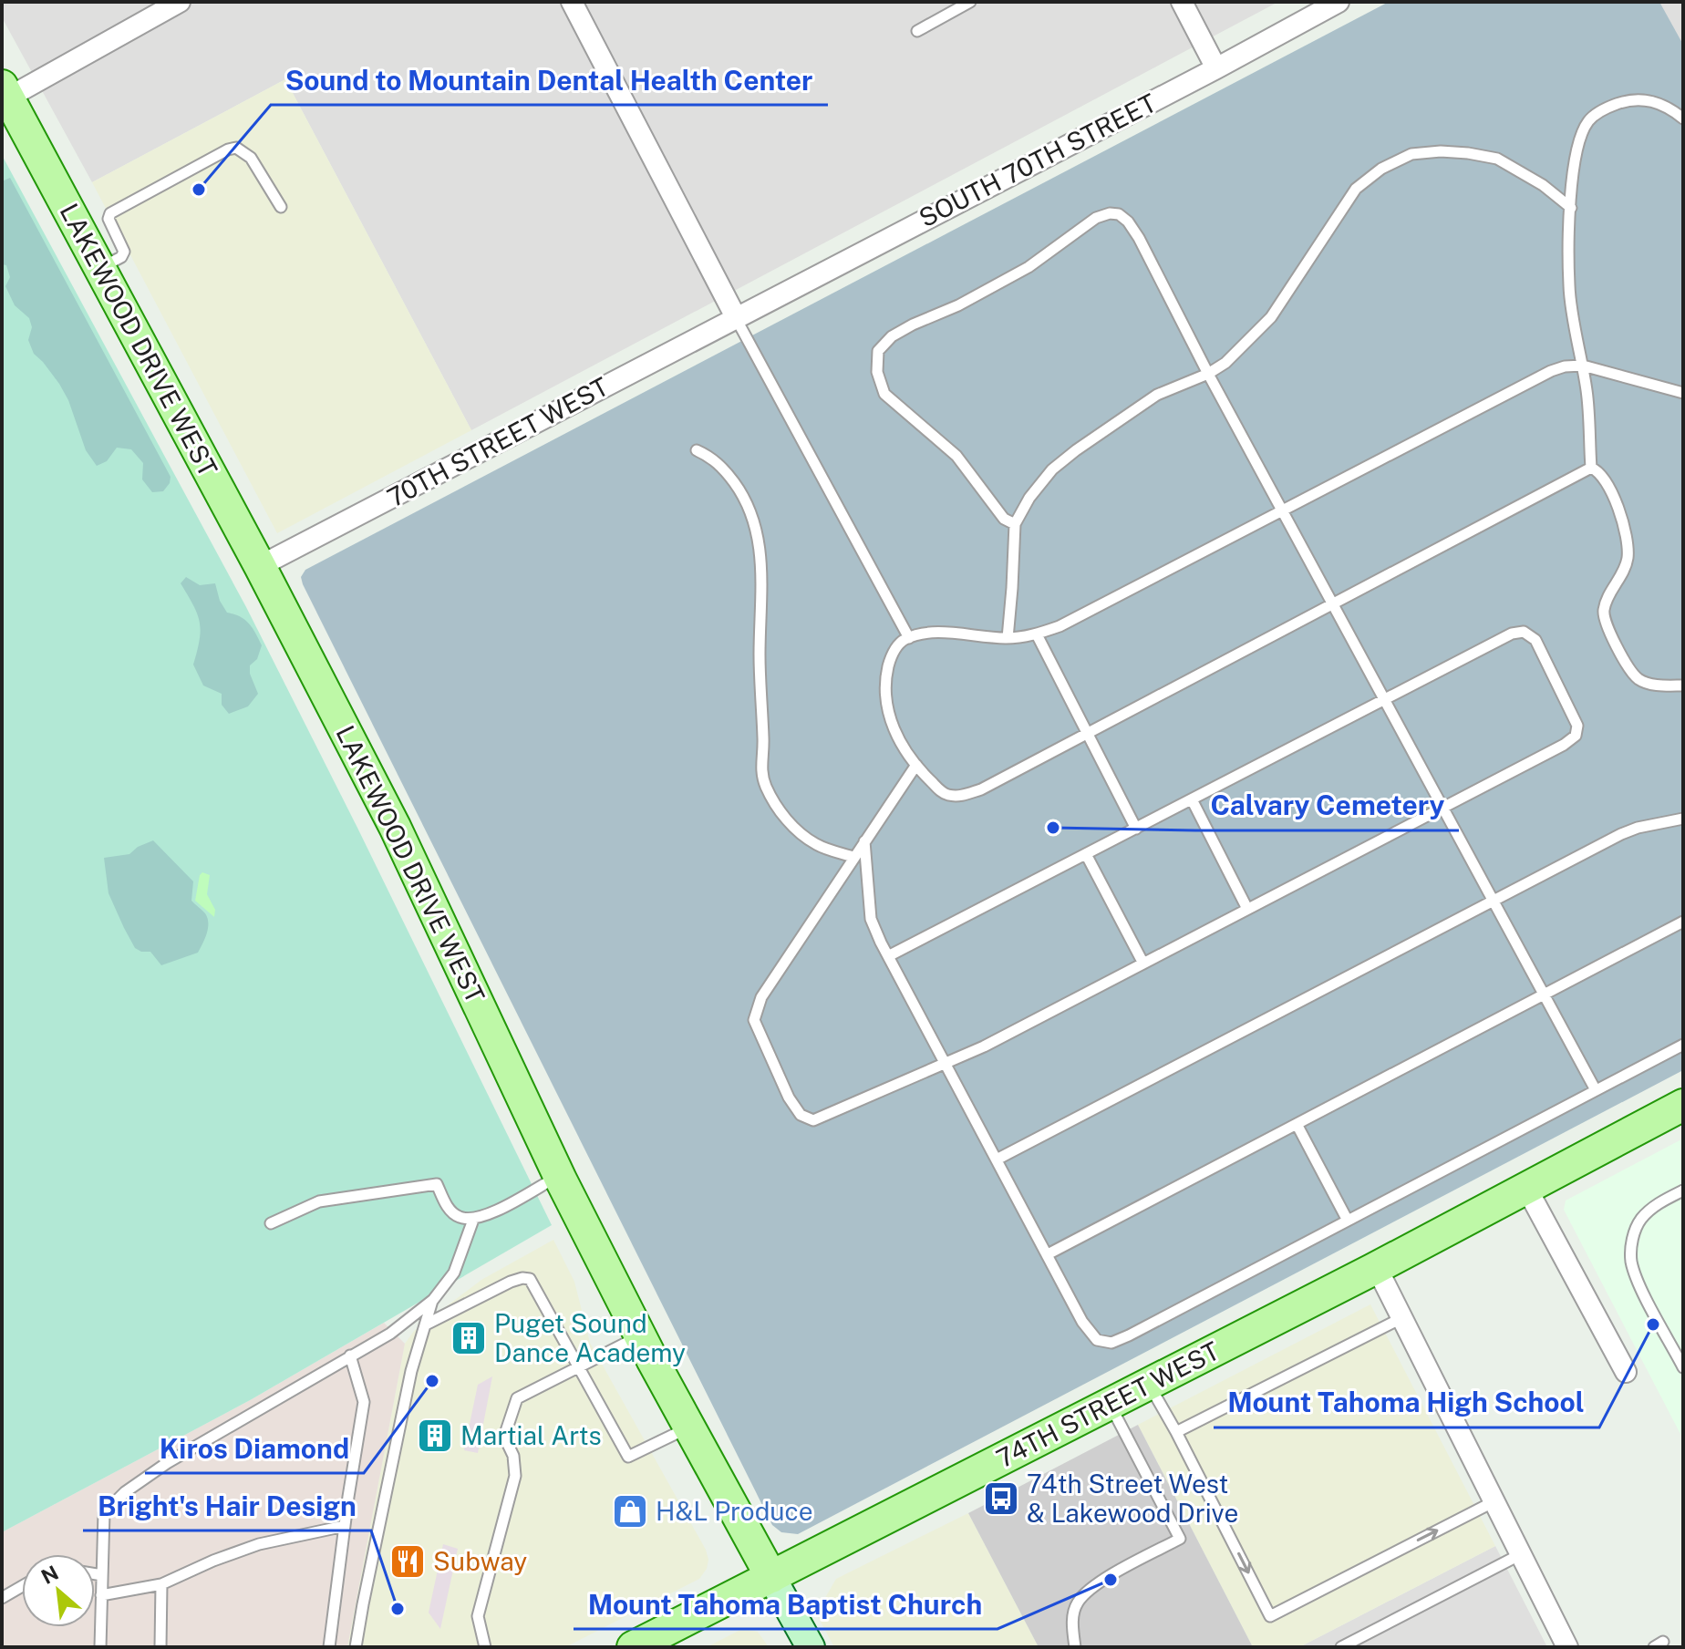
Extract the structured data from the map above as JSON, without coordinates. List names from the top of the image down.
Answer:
{
  "streets": {
    "main road": ["LAKEWOOD DRIVE WEST", "74TH STREET WEST"],
    "street": ["SOUTH 70TH STREET", "70TH STREET WEST"]
  },
  "crossings": [
    ["SOUTH 70TH STREET", "70TH STREET WEST"],
    ["LAKEWOOD DRIVE WEST", "70TH STREET WEST"],
    ["LAKEWOOD DRIVE WEST", "74TH STREET WEST"]
  ],
  "places": {
    "other": [
      "Sound to Mountain Dental Health Center",
      "Calvary Cemetery",
      "Mount Tahoma High School",
      "Kiros Diamond",
      "Mount Tahoma Baptist Church",
      "Bright's Hair Design"
    ],
    "building": ["Puget Sound Dance Academy", "Martial Arts"],
    "bus stop": ["74th Street West & Lakewood Drive"],
    "shop": ["H&L Produce"],
    "restaurant": ["Subway"]
  },
  "north": "top left"
}
